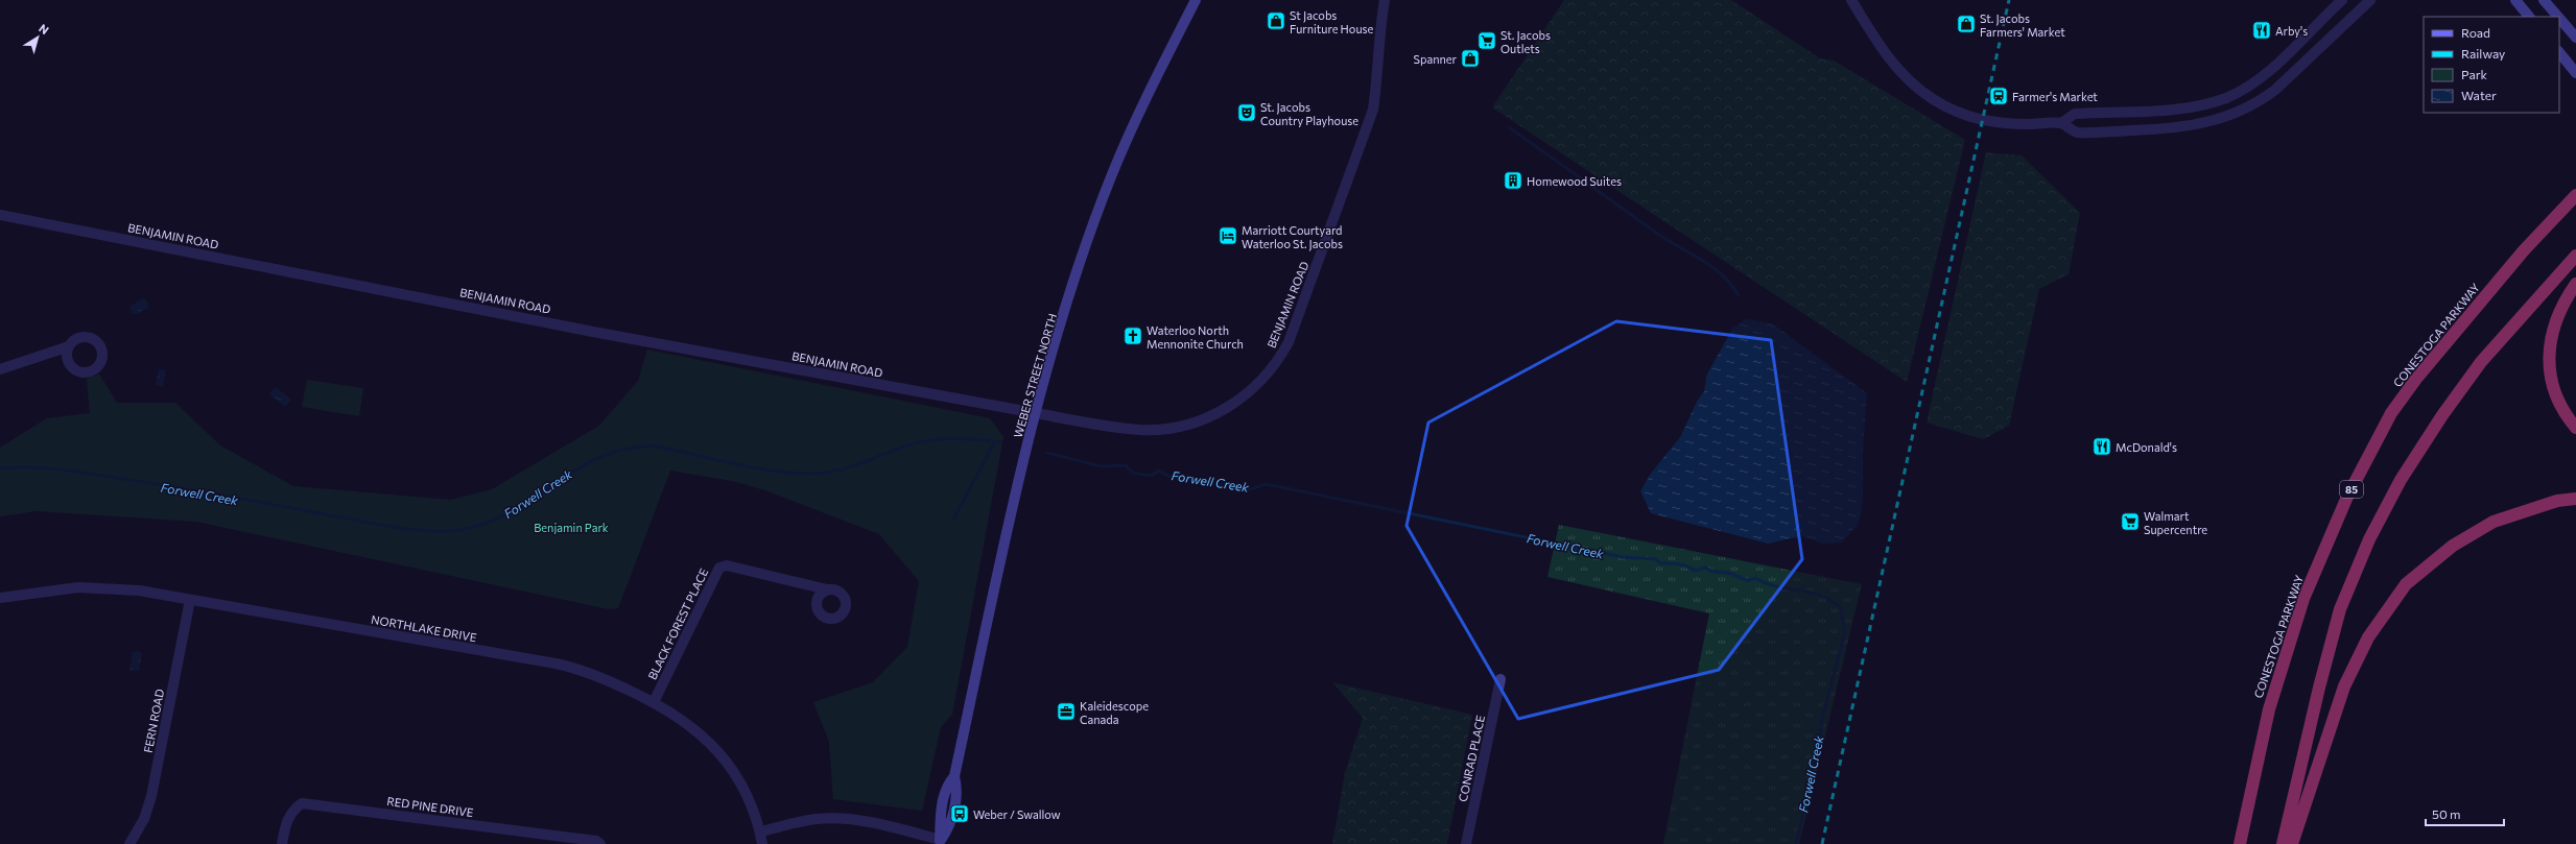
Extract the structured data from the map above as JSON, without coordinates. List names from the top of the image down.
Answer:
{
  "streets": {
    "highway": ["CONESTOGA PARKWAY", "85"],
    "main road": ["WEBER STREET NORTH"],
    "street": [
      "BENJAMIN ROAD",
      "BLACK FOREST PLACE",
      "NORTHLAKE DRIVE",
      "FERN ROAD",
      "CONRAD PLACE",
      "RED PINE DRIVE"
    ]
  },
  "crossings": [
    ["BENJAMIN ROAD", "WEBER STREET NORTH"],
    ["BLACK FOREST PLACE", "NORTHLAKE DRIVE"],
    ["NORTHLAKE DRIVE", "FERN ROAD"]
  ],
  "water": ["Forwell Creek"],
  "parks": ["Benjamin Park"],
  "places": {
    "shop": ["St Jacobs Furniture House", "St. Jacobs Farmers' Market", "Spanner"],
    "restaurant": ["Arby's", "McDonald's"],
    "supermarket": ["St. Jacobs Outlets", "Walmart Supercentre"],
    "station": ["Farmer's Market"],
    "theatre": ["St. Jacobs Country Playhouse"],
    "building": ["Homewood Suites"],
    "hotel": ["Marriott Courtyard Waterloo St. Jacobs"],
    "church": ["Waterloo North Mennonite Church"],
    "office": ["Kaleidescope Canada"],
    "bus stop": ["Weber / Swallow"]
  },
  "legend": [
    "Road",
    "Railway",
    "Park",
    "Water"
  ],
  "scale_bar": "50 m",
  "north": "top right"
}
